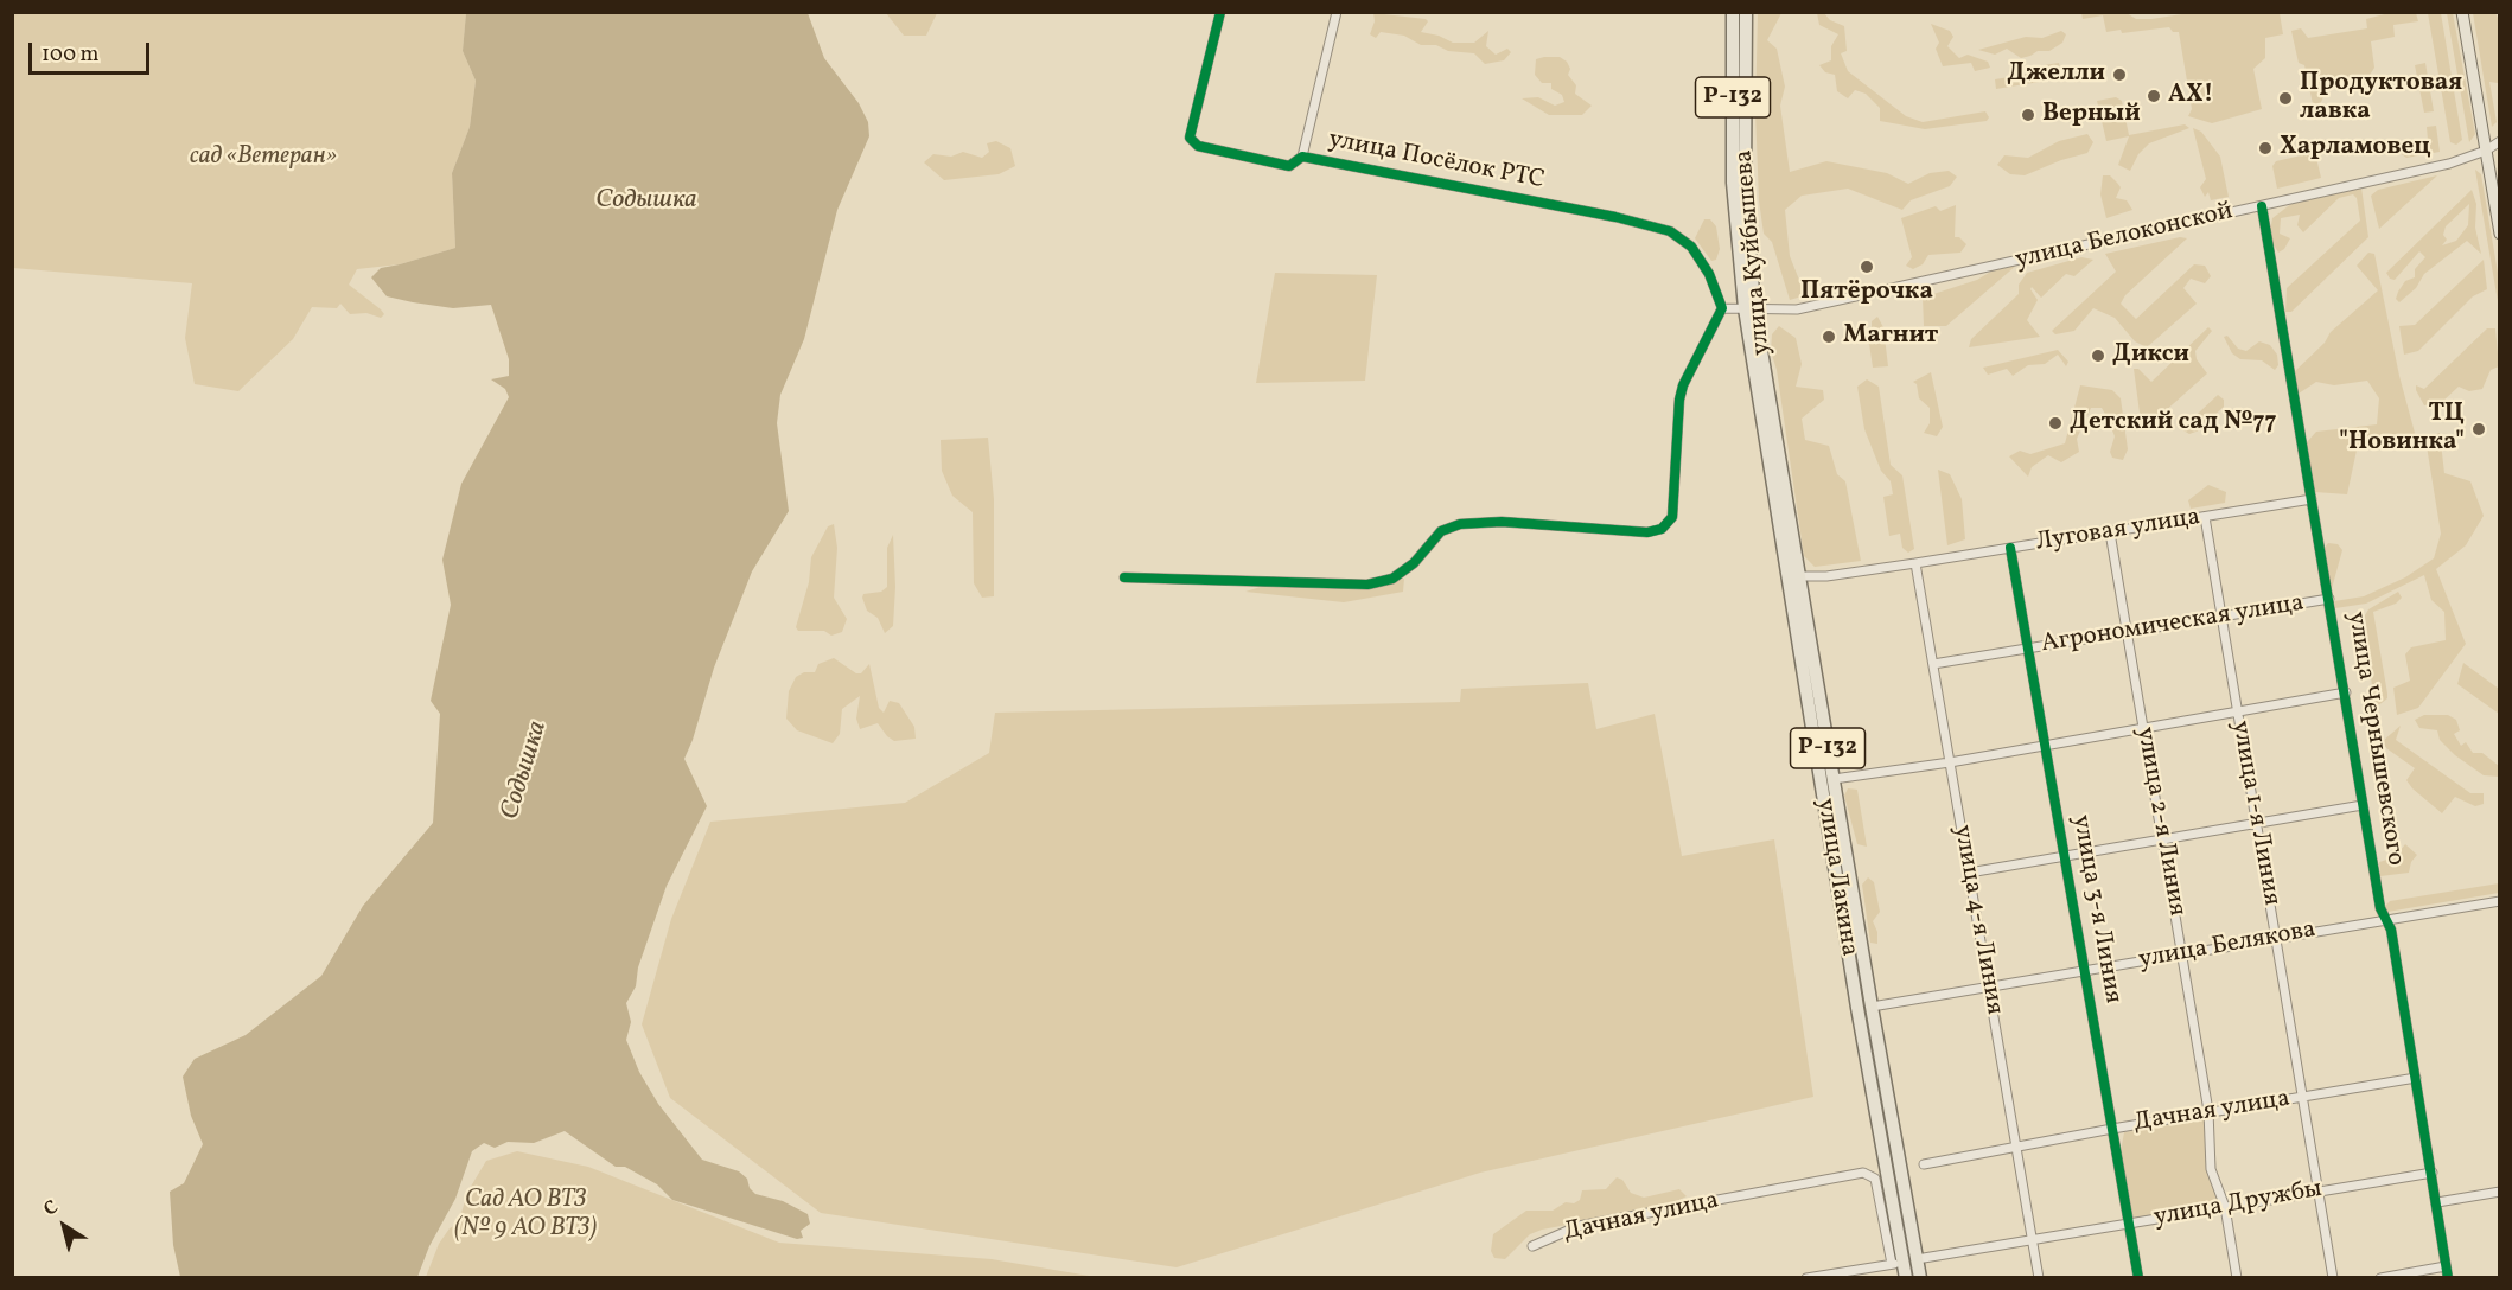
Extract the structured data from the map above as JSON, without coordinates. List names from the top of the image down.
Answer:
{
  "streets": {
    "highway": ["Р-132", "улица Куйбышева", "улица Лакина"],
    "street": [
      "улица Посёлок РТС",
      "улица Белоконской",
      "Луговая улица",
      "Агрономическая улица",
      "улица Чернышевского",
      "улица 1-я Линия",
      "улица 2-я Линия",
      "улица 3-я Линия",
      "улица 4-я Линия",
      "улица Белякова",
      "Дачная улица",
      "улица Дружбы"
    ]
  },
  "crossings": [
    ["улица Белоконской", "улица Куйбышева"],
    ["улица Белоконской", "улица Чернышевского"],
    ["улица Белоконской", "улица Лакина"],
    ["улица Куйбышева", "улица Лакина"],
    ["Луговая улица", "улица Чернышевского"],
    ["Луговая улица", "улица 1-я Линия"],
    ["Луговая улица", "улица 2-я Линия"],
    ["Луговая улица", "улица Лакина"],
    ["Луговая улица", "улица 3-я Линия"],
    ["Луговая улица", "улица 4-я Линия"],
    ["Агрономическая улица", "улица Чернышевского"],
    ["Агрономическая улица", "улица 1-я Линия"],
    ["Агрономическая улица", "улица 2-я Линия"],
    ["Агрономическая улица", "улица 3-я Линия"],
    ["Агрономическая улица", "улица 4-я Линия"],
    ["улица Чернышевского", "улица Белякова"],
    ["улица Чернышевского", "Дачная улица"],
    ["улица Чернышевского", "улица Дружбы"],
    ["улица 1-я Линия", "улица Белякова"],
    ["улица 1-я Линия", "Дачная улица"],
    ["улица 1-я Линия", "улица Дружбы"],
    ["улица 2-я Линия", "улица Белякова"],
    ["улица 2-я Линия", "Дачная улица"],
    ["улица 2-я Линия", "улица Дружбы"],
    ["улица Лакина", "улица Белякова"],
    ["улица Лакина", "Дачная улица"],
    ["улица Лакина", "улица Дружбы"],
    ["улица 3-я Линия", "улица Белякова"],
    ["улица 3-я Линия", "Дачная улица"],
    ["улица 3-я Линия", "улица Дружбы"],
    ["улица 4-я Линия", "улица Белякова"],
    ["улица 4-я Линия", "Дачная улица"],
    ["улица 4-я Линия", "улица Дружбы"]
  ],
  "water": ["Содышка"],
  "parks": ["сад «Ветеран»", "Сад АО ВТЗ (№ 9 АО ВТЗ)"],
  "places": [
    "Джелли",
    "АХ!",
    "Продуктовая лавка",
    "Верный",
    "Харламовец",
    "Пятёрочка",
    "Магнит",
    "Дикси",
    "Детский сад №77",
    "ТЦ \"Новинка\""
  ],
  "scale_bar": "100 m",
  "north": "top left"
}
